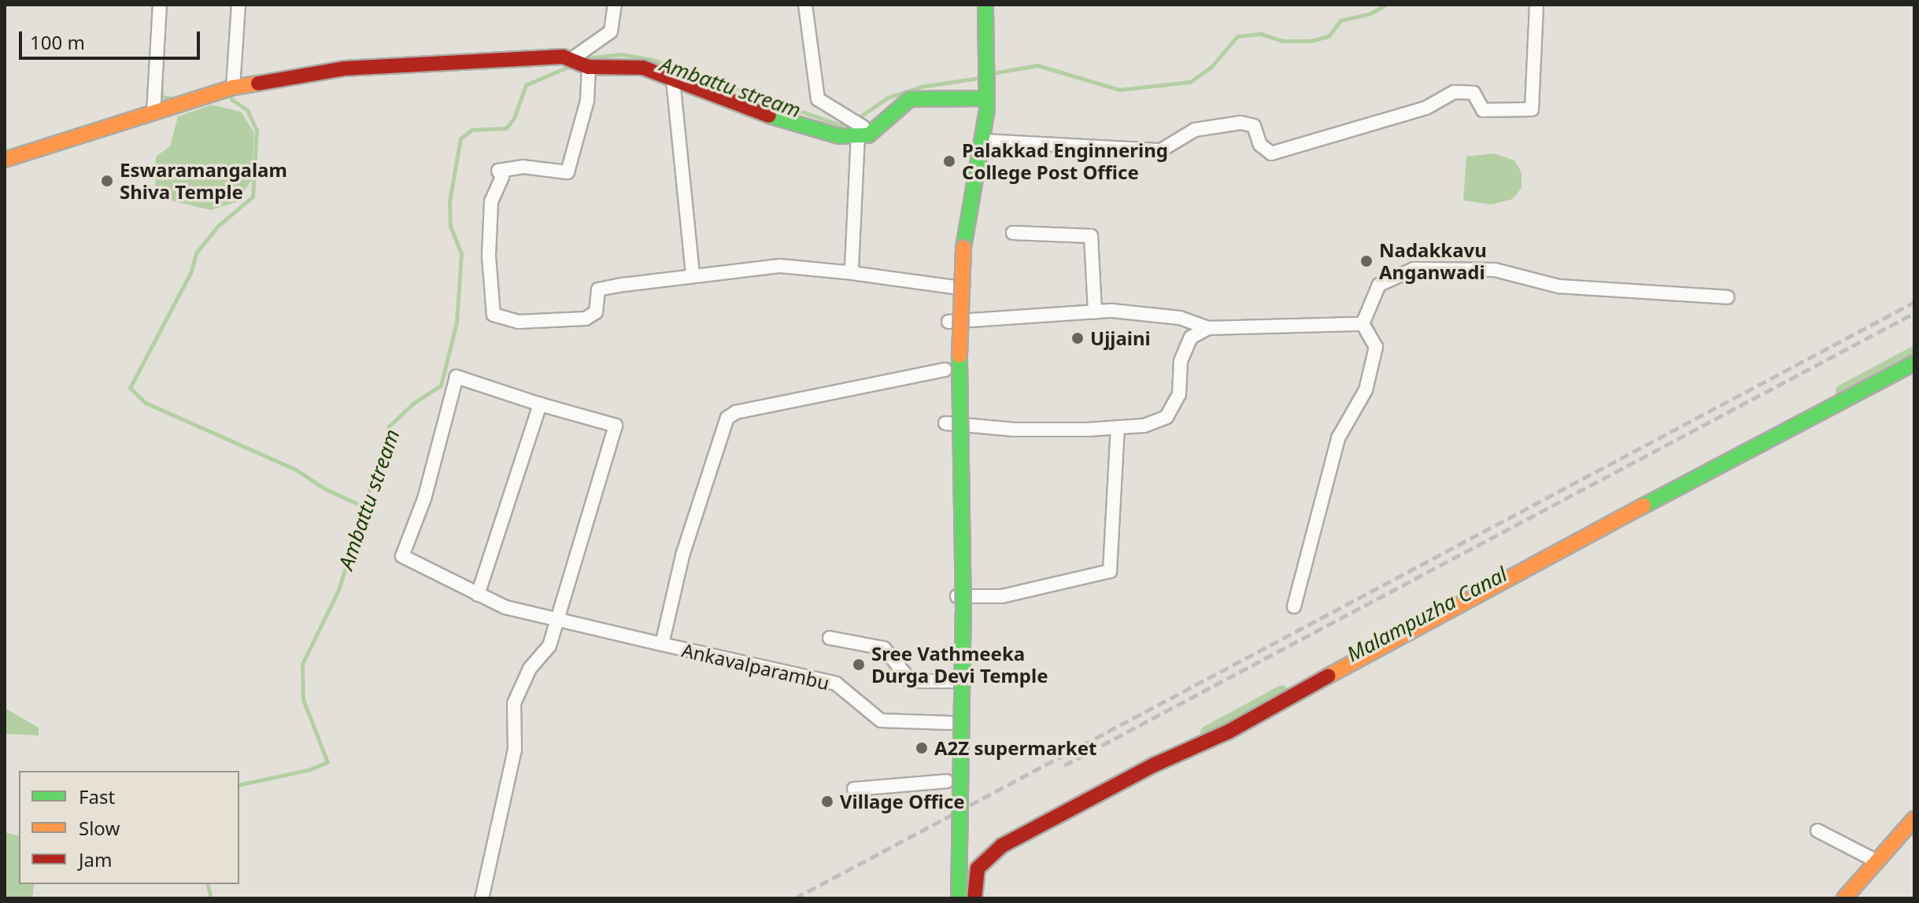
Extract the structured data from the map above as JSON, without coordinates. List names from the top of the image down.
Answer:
{
  "streets": {
    "street": ["Ankavalparambu"]
  },
  "water": ["Ambattu stream", "Malampuzha Canal"],
  "places": [
    "Palakkad Enginnering College Post Office",
    "Eswaramangalam Shiva Temple",
    "Nadakkavu Anganwadi",
    "Ujjaini",
    "Sree Vathmeeka Durga Devi Temple",
    "A2Z supermarket",
    "Village Office"
  ],
  "legend": ["Fast", "Slow", "Jam"],
  "scale_bar": "100 m"
}
